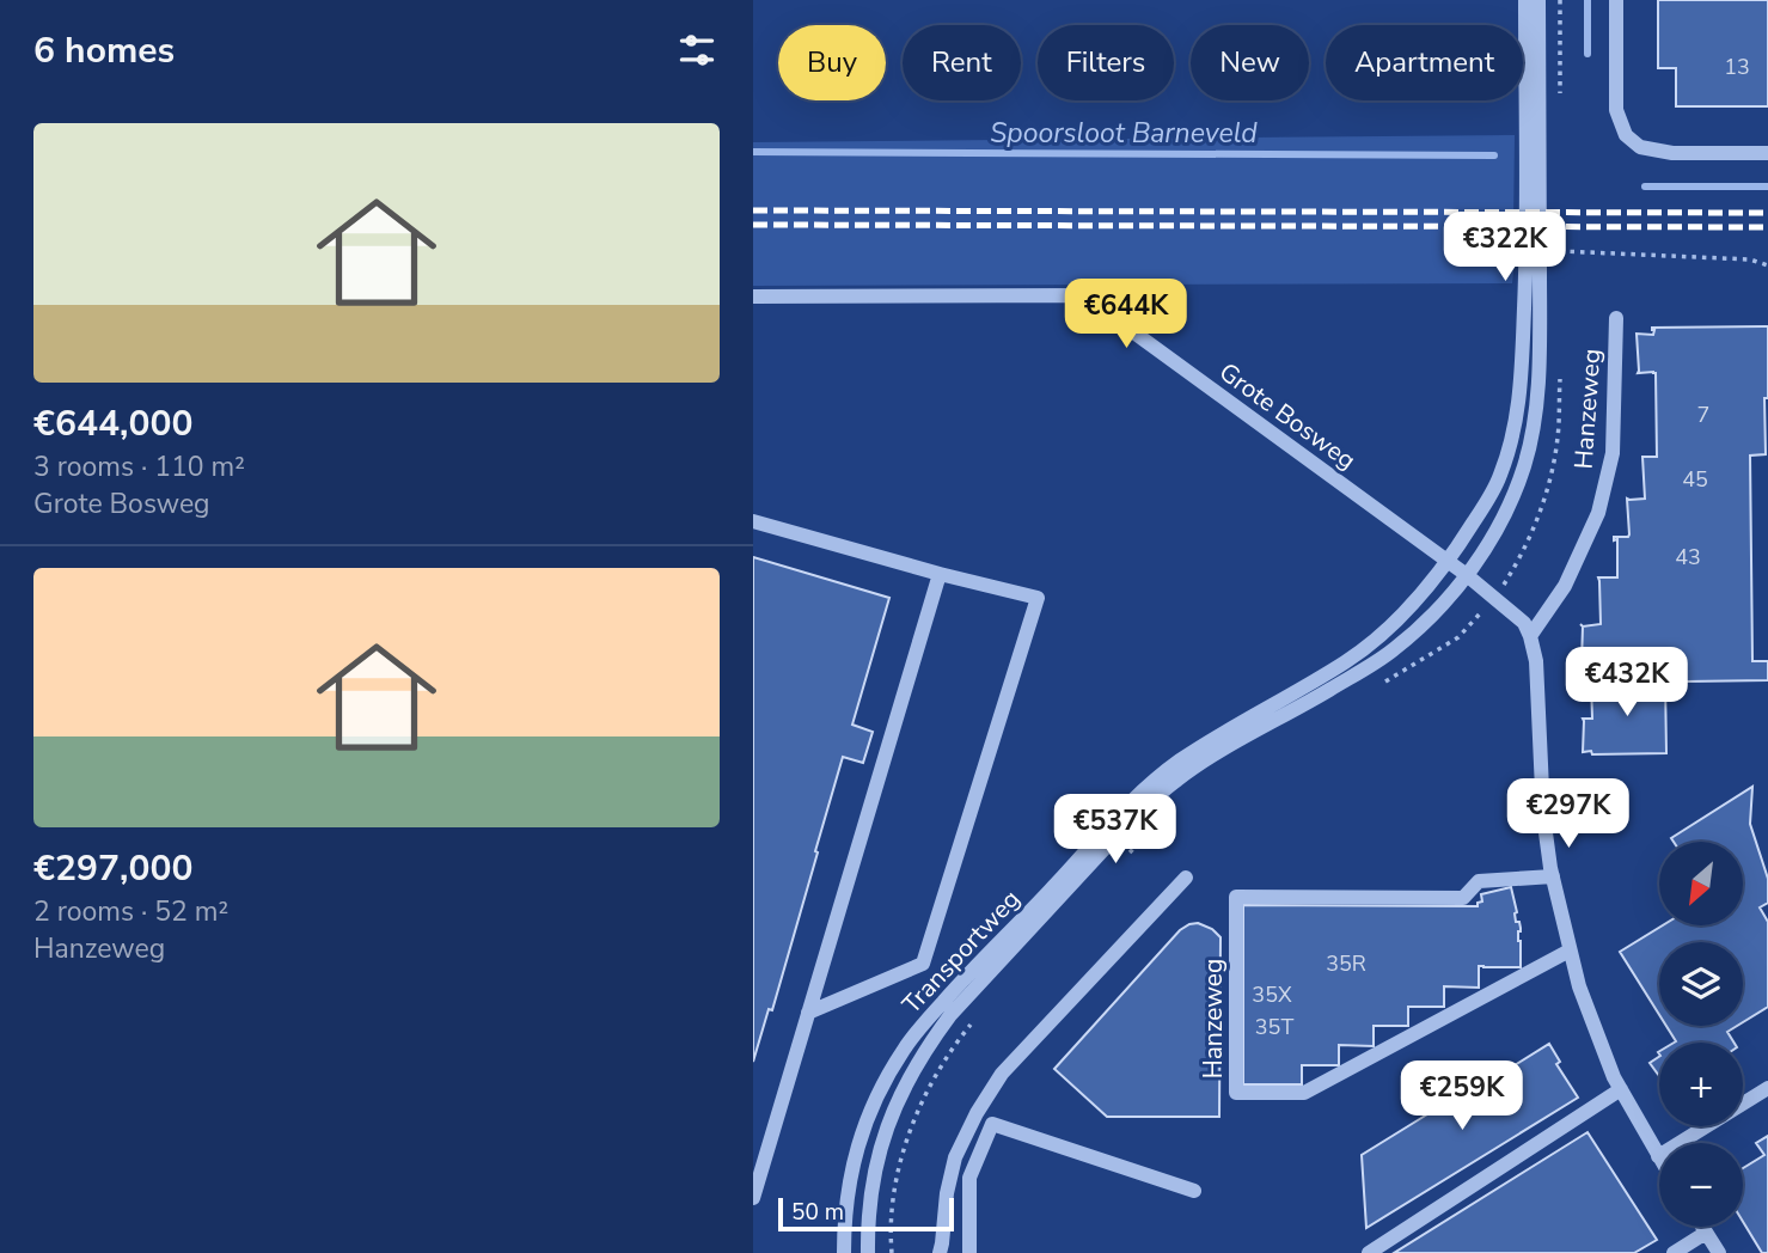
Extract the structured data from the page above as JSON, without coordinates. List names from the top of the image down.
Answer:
{
  "streets": {
    "street": ["Hanzeweg", "Grote Bosweg", "Transportweg"]
  },
  "crossings": [
    ["Grote Bosweg", "Transportweg"]
  ],
  "water": ["Spoorsloot Barneveld"],
  "house_numbers": [
    "13",
    "7",
    "45",
    "43",
    "35R",
    "35X",
    "35T"
  ],
  "scale_bar": "50 m",
  "north": "bottom left",
  "page": {
    "heading": "6 homes",
    "chip": [
      "Buy",
      "Rent",
      "Filters",
      "New",
      "Apartment"
    ],
    "list": [
      {
        "name": "€644,000",
        "note": "3 rooms · 110 m² · Grote Bosweg"
      },
      {
        "name": "€297,000",
        "note": "2 rooms · 52 m² · Hanzeweg"
      }
    ],
    "price": [
      "€322K",
      "€644K",
      "€432K",
      "€297K",
      "€537K",
      "€259K"
    ],
    "map_buttons": ["+", "−"],
    "scale": "50 m"
  }
}
